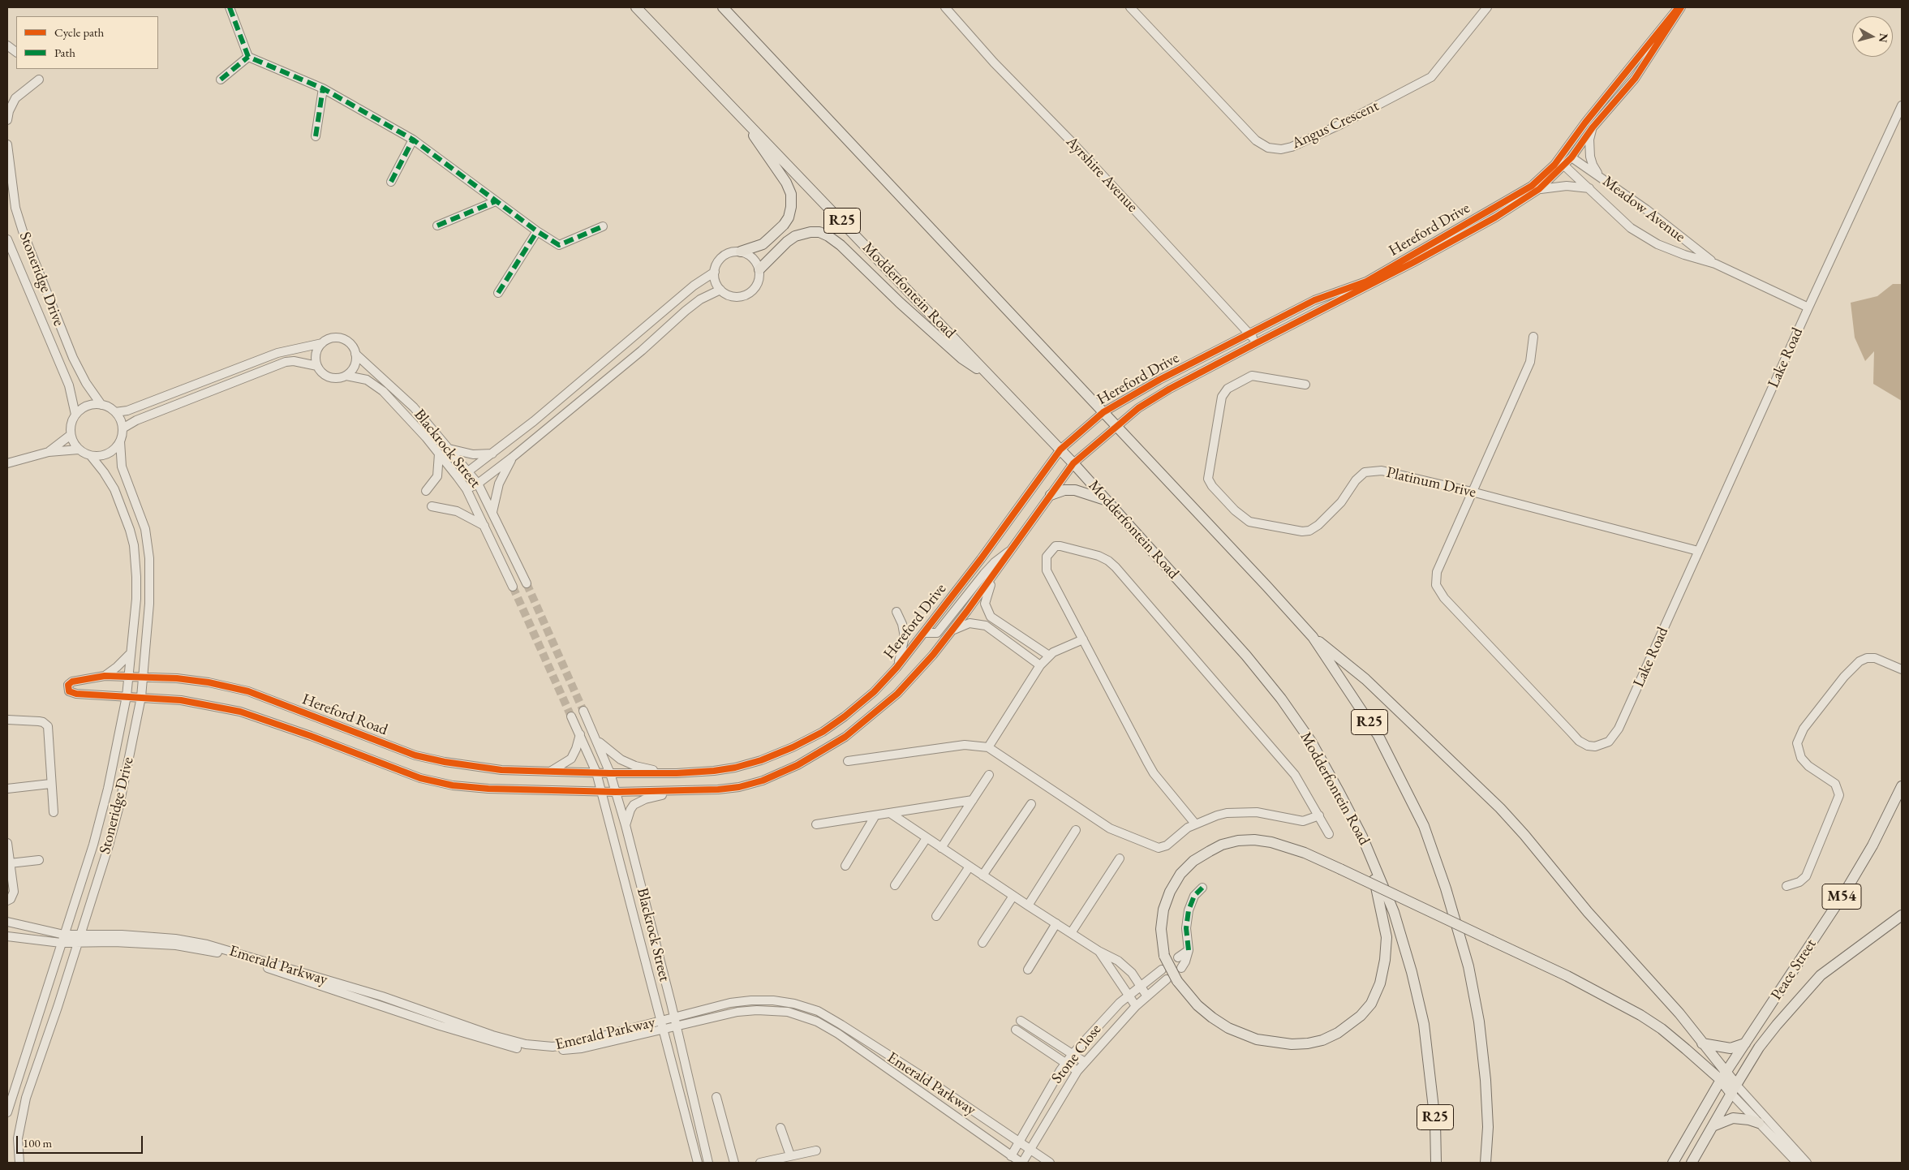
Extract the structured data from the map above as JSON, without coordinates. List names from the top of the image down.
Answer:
{
  "streets": {
    "main road": [
      "R25",
      "Modderfontein Road",
      "M54",
      "Peace Street"
    ],
    "street": [
      "Angus Crescent",
      "Ayrshire Avenue",
      "Meadow Avenue",
      "Hereford Drive",
      "Stoneridge Drive",
      "Lake Road",
      "Blackrock Street",
      "Platinum Drive",
      "Hereford Road",
      "Emerald Parkway",
      "Stone Close"
    ]
  },
  "crossings": [
    ["Ayrshire Avenue", "Hereford Drive"],
    ["Meadow Avenue", "Hereford Drive"],
    ["Meadow Avenue", "Lake Road"],
    ["R25", "Hereford Drive"],
    ["Hereford Drive", "Stoneridge Drive"],
    ["Hereford Drive", "Modderfontein Road"],
    ["Hereford Drive", "Blackrock Street"],
    ["Hereford Drive", "Hereford Road"],
    ["Stoneridge Drive", "Hereford Road"],
    ["Stoneridge Drive", "Emerald Parkway"],
    ["Lake Road", "Platinum Drive"],
    ["Blackrock Street", "Hereford Road"],
    ["Blackrock Street", "Emerald Parkway"],
    ["Emerald Parkway", "Stone Close"]
  ],
  "legend": ["Cycle path", "Path"],
  "scale_bar": "100 m",
  "north": "right"
}
